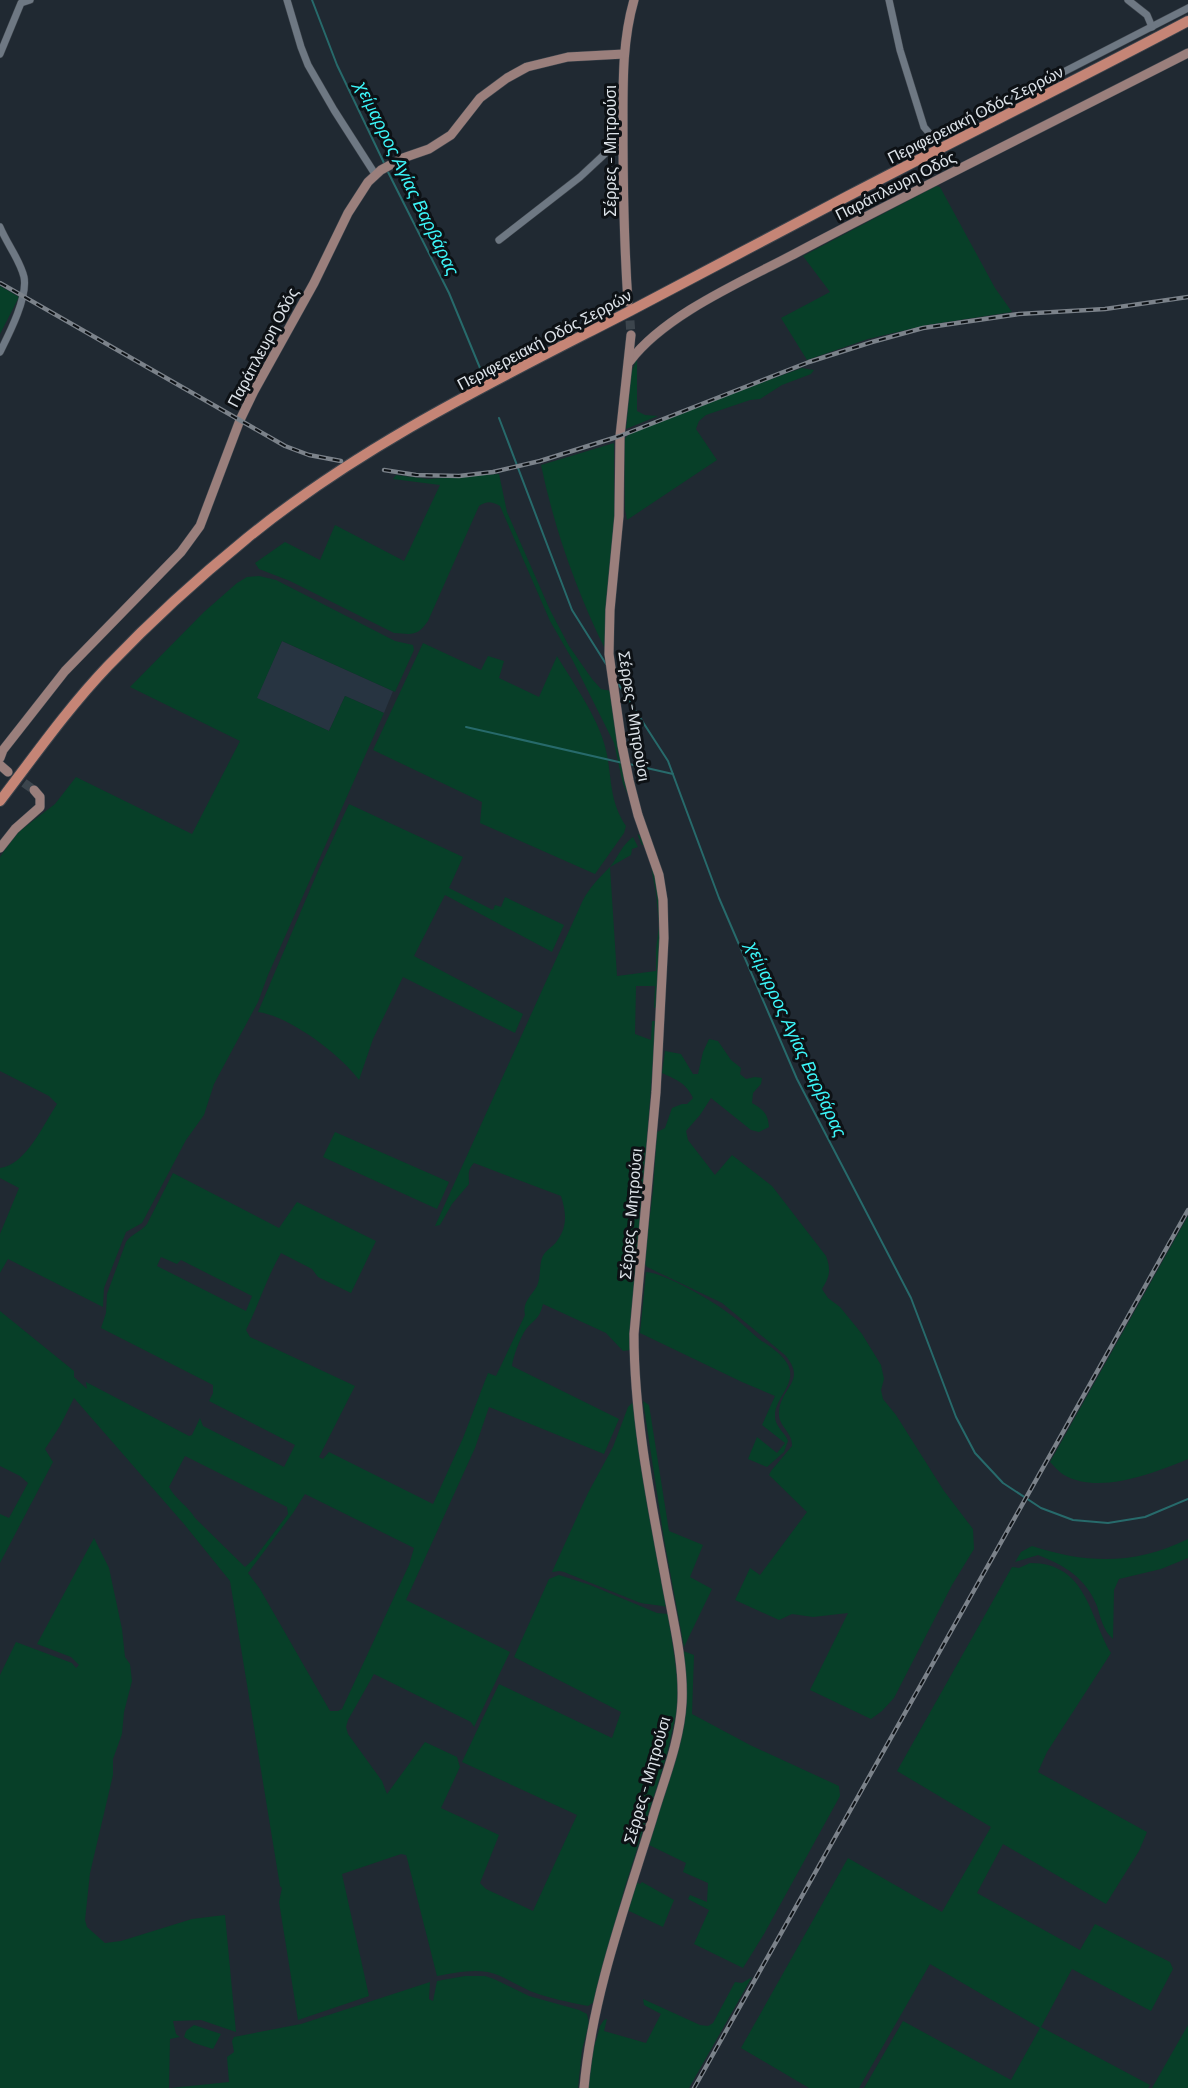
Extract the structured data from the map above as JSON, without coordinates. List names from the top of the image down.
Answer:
{
  "streets": {
    "main road": ["Περιφερειακή Οδός Σερρών"],
    "street": ["Σέρρες - Μητρούσι", "Παράπλευρη Οδός"]
  },
  "crossings": [
    ["Σέρρες - Μητρούσι", "Παράπλευρη Οδός"]
  ],
  "water": ["χείμαρρος Αγίας Βαρβάρας"]
}
